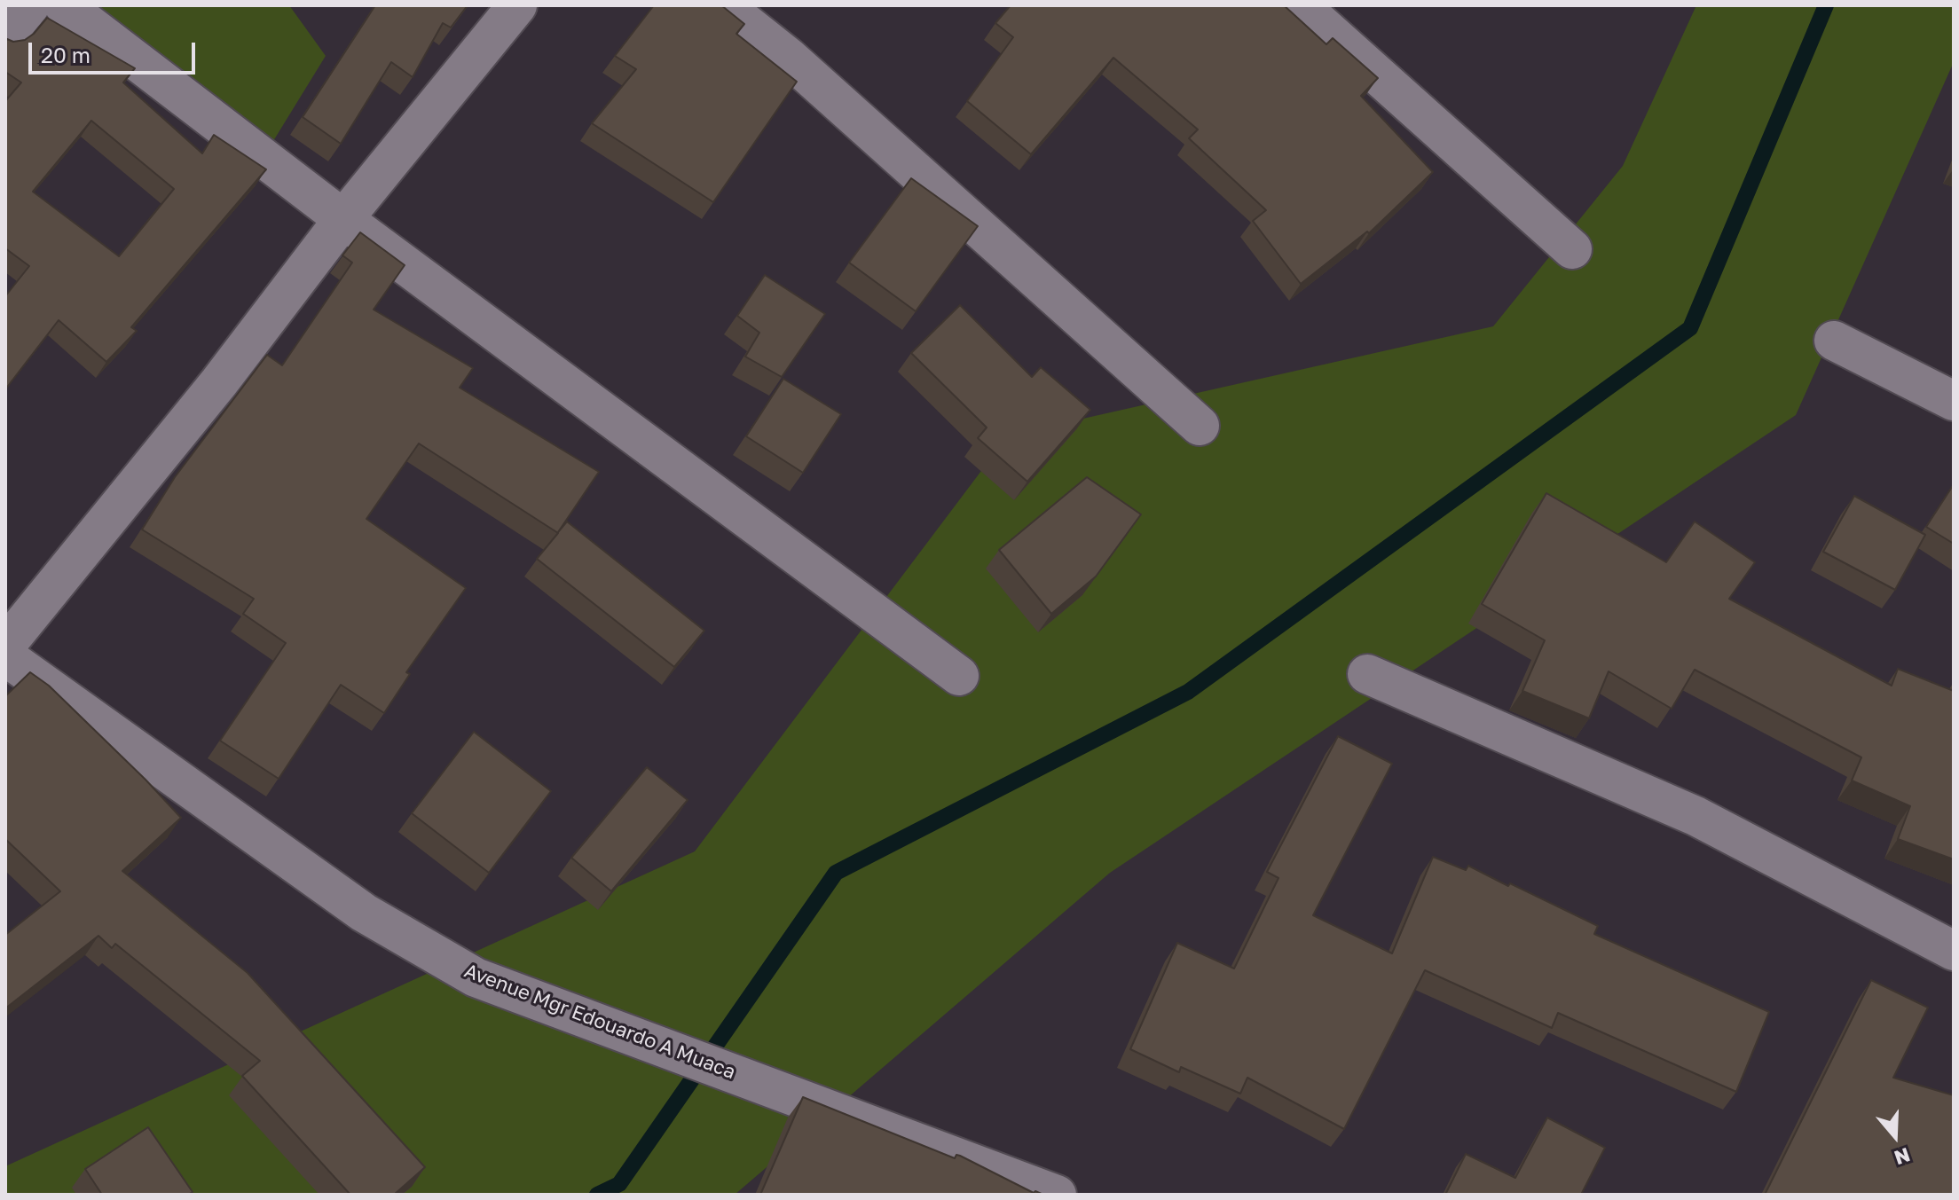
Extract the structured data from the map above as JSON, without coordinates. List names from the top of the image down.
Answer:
{
  "streets": {
    "street": ["Avenue Mgr Edouardo A Muaca"]
  },
  "scale_bar": "20 m",
  "north": "bottom"
}
